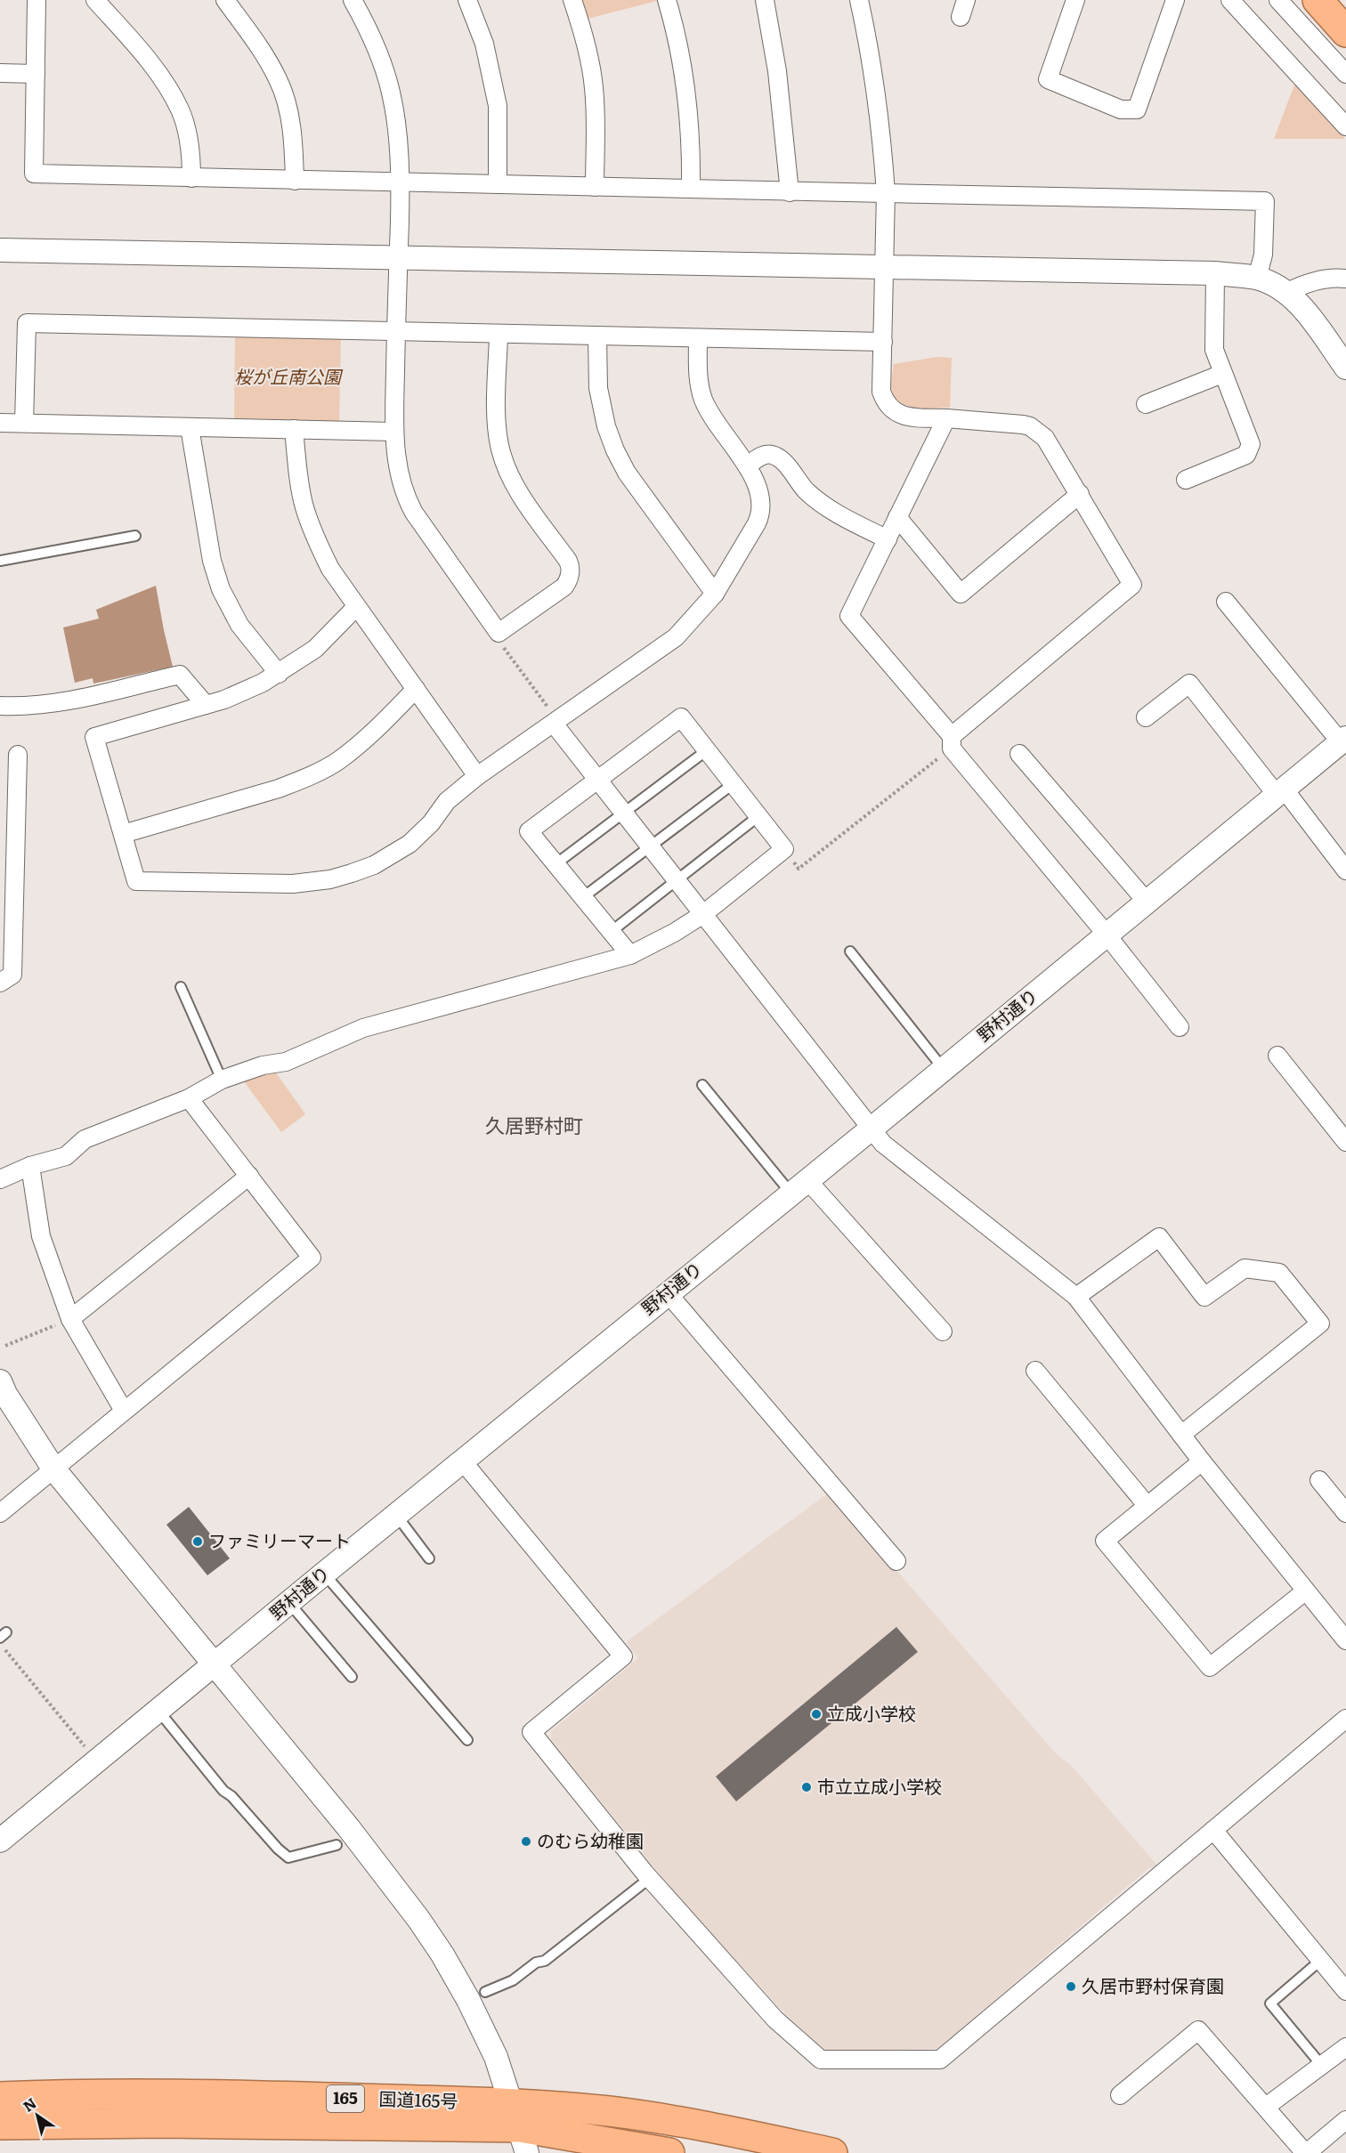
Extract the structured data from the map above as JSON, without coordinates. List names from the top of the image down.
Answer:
{
  "streets": {
    "highway": ["165", "国道165号"],
    "street": ["野村通り"]
  },
  "districts": ["久居野村町"],
  "parks": ["桜が丘南公園"],
  "places": [
    "ファミリーマート",
    "立成小学校",
    "市立立成小学校",
    "のむら幼稚園",
    "久居市野村保育園"
  ],
  "north": "top left"
}
